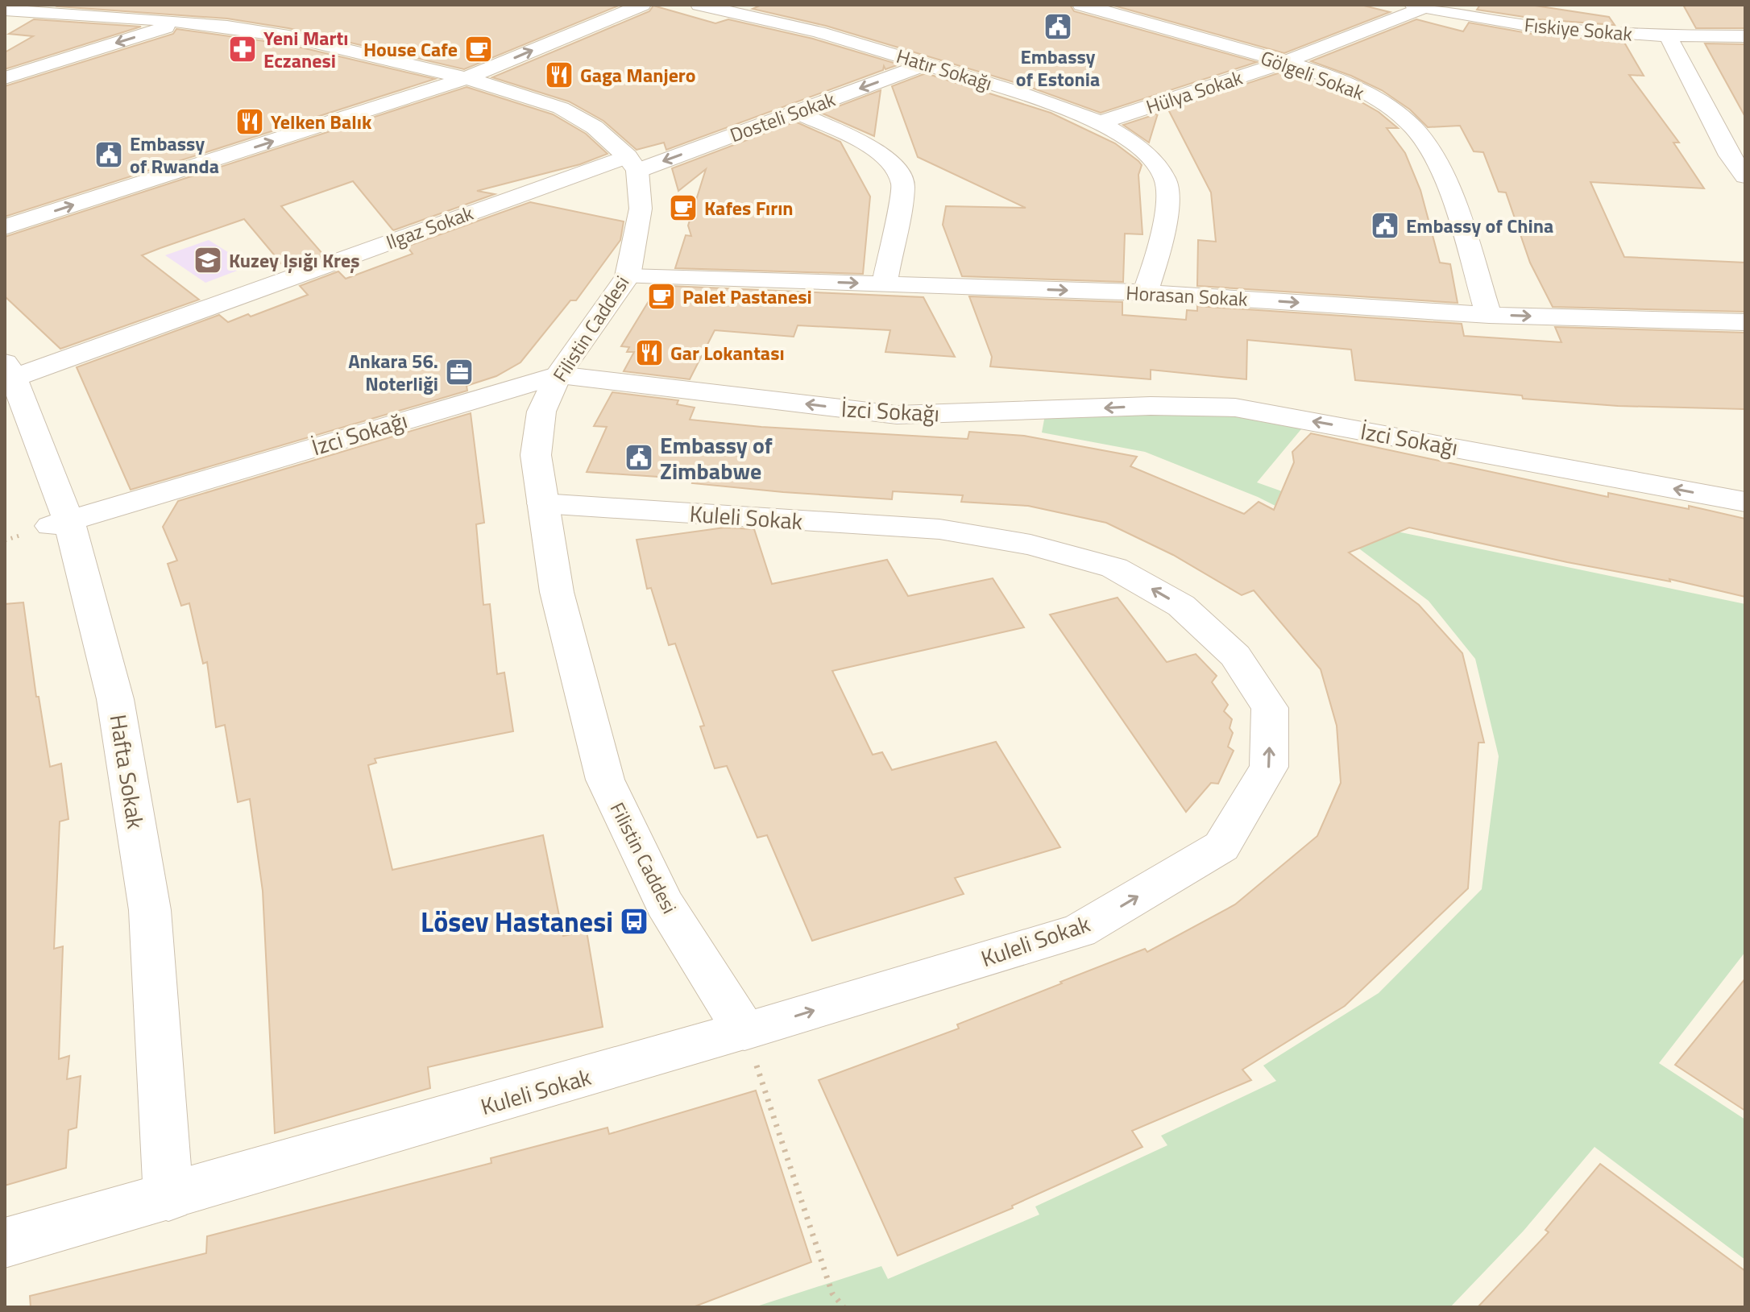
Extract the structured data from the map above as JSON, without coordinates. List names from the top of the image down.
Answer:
{
  "streets": {
    "street": [
      "Fıskiye Sokak",
      "Hatır Sokağı",
      "Gölgeli Sokak",
      "Hülya Sokak",
      "Dosteli Sokak",
      "Ilgaz Sokak",
      "Horasan Sokak",
      "Filistin Caddesi",
      "İzci Sokağı",
      "Kuleli Sokak",
      "Hafta Sokak"
    ]
  },
  "crossings": [
    ["Fıskiye Sokak", "Hülya Sokak"],
    ["Hatır Sokağı", "Hülya Sokak"],
    ["Hatır Sokağı", "Dosteli Sokak"],
    ["Hatır Sokağı", "Horasan Sokak"],
    ["Gölgeli Sokak", "Hülya Sokak"],
    ["Gölgeli Sokak", "Horasan Sokak"],
    ["Dosteli Sokak", "Ilgaz Sokak"],
    ["Dosteli Sokak", "Filistin Caddesi"],
    ["Ilgaz Sokak", "Filistin Caddesi"],
    ["Ilgaz Sokak", "Hafta Sokak"],
    ["Horasan Sokak", "Filistin Caddesi"],
    ["Filistin Caddesi", "İzci Sokağı"],
    ["Filistin Caddesi", "Kuleli Sokak"],
    ["İzci Sokağı", "Hafta Sokak"],
    ["Kuleli Sokak", "Hafta Sokak"]
  ],
  "one_way": ["Dosteli Sokak", "Horasan Sokak", "İzci Sokağı"],
  "places": {
    "public building": [
      "Embassy of Estonia",
      "Embassy of Rwanda",
      "Embassy of China",
      "Embassy of Zimbabwe"
    ],
    "pharmacy": ["Yeni Martı Eczanesi"],
    "cafe": ["House Cafe", "Kafes Fırın", "Palet Pastanesi"],
    "restaurant": ["Gaga Manjero", "Yelken Balık", "Gar Lokantası"],
    "school or university": ["Kuzey Işığı Kreş"],
    "office": ["Ankara 56. Noterliği"],
    "bus stop": ["Lösev Hastanesi"]
  }
}
